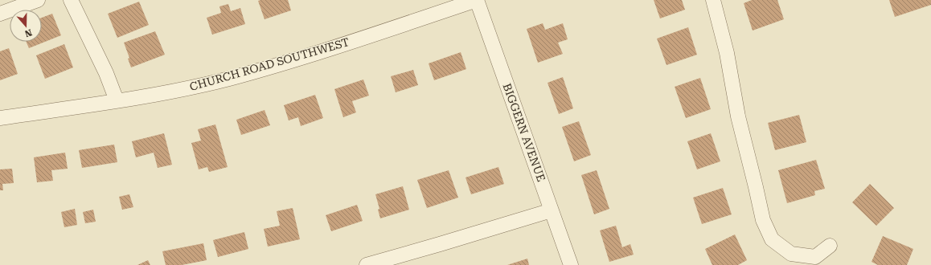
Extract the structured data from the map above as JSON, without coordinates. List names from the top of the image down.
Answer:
{
  "streets": {
    "street": ["CHURCH ROAD SOUTHWEST", "BIGGERN AVENUE"]
  },
  "crossings": [
    ["CHURCH ROAD SOUTHWEST", "BIGGERN AVENUE"]
  ],
  "north": "bottom"
}
